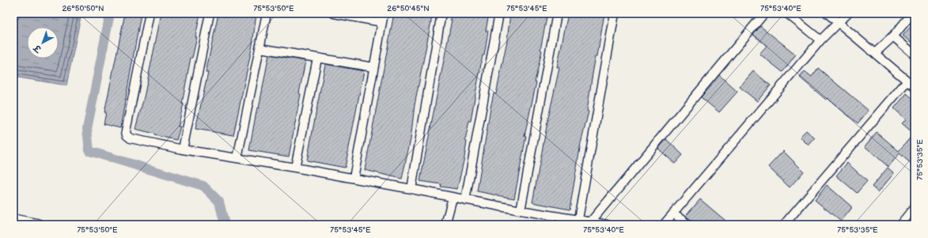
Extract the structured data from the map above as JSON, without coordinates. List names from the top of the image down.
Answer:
{
  "north": "bottom left",
  "coordinates": [
    "26°50'50\"N",
    "75°53'50\"E",
    "26°50'45\"N",
    "75°53'45\"E",
    "75°53'40\"E",
    "75°53'35\"E"
  ]
}
